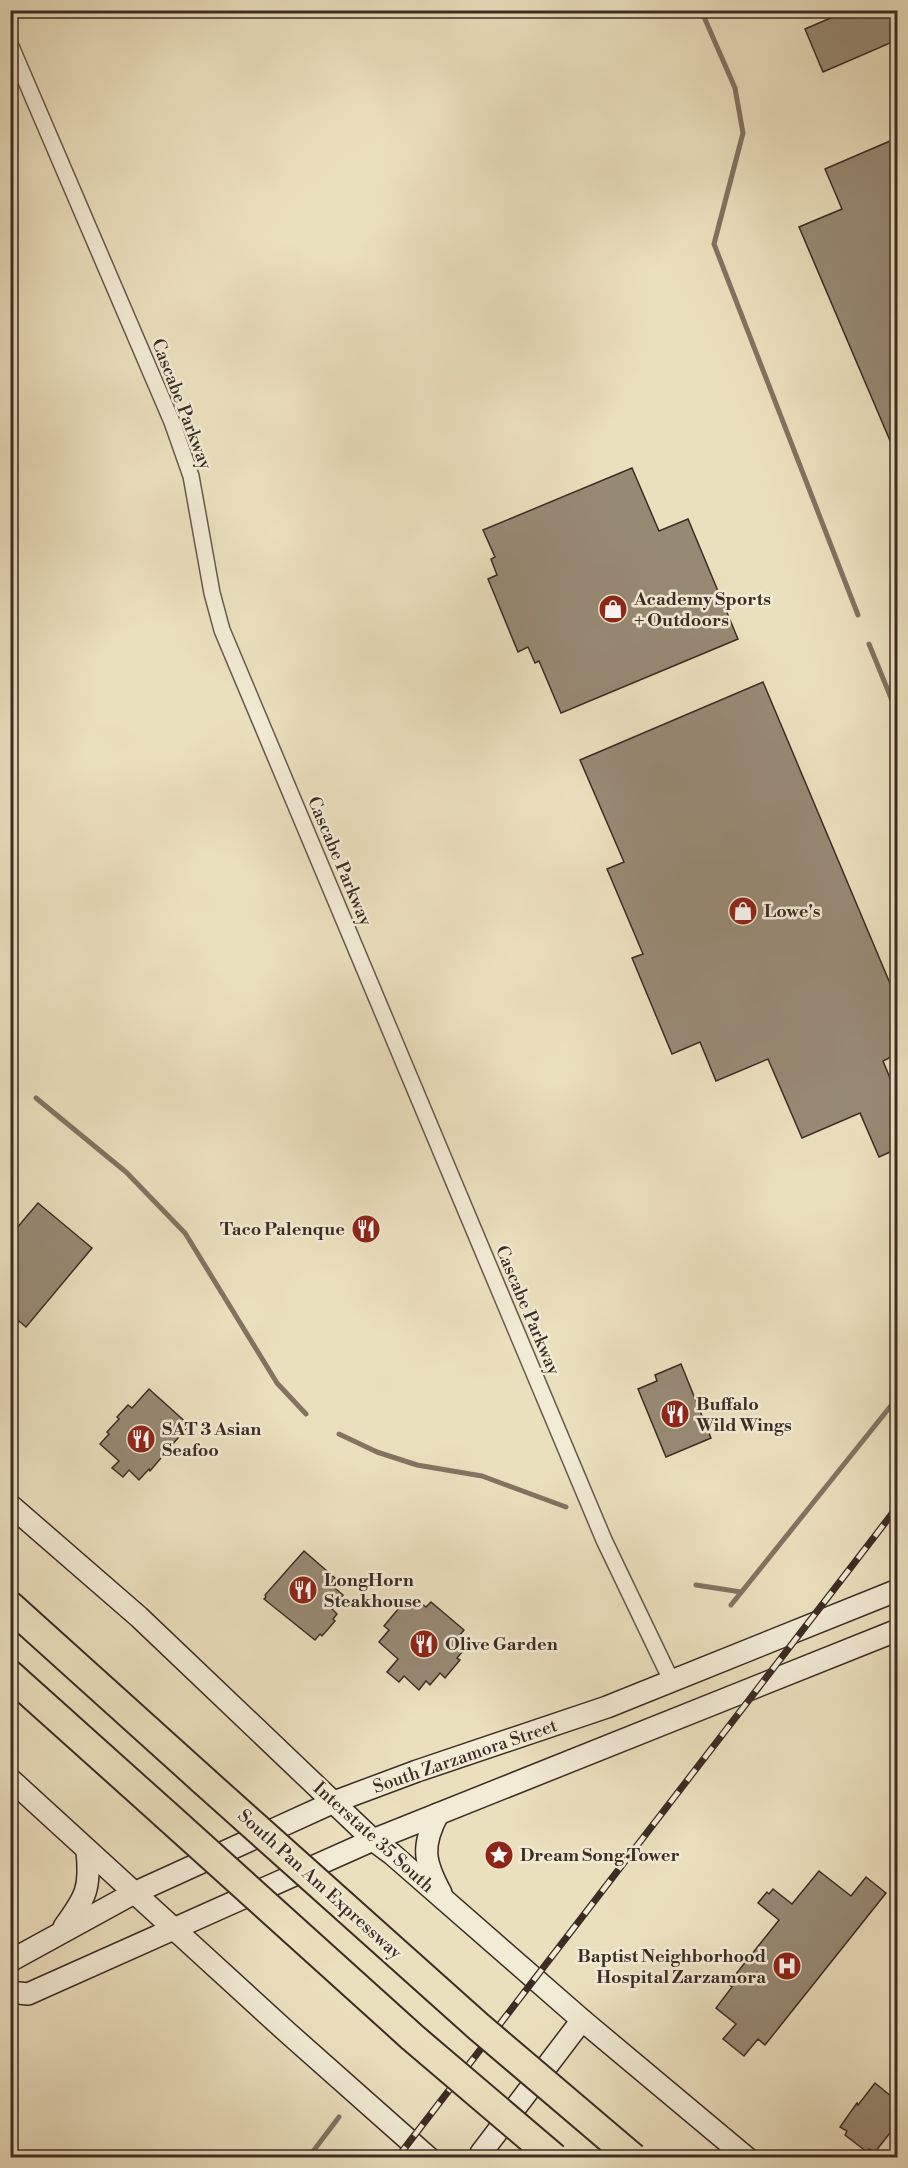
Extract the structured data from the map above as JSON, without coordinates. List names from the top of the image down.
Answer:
{
  "streets": {
    "highway": ["South Pan Am Expressway"],
    "main road": ["South Zarzamora Street", "Interstate 35 South"],
    "street": ["Cascabe Parkway"]
  },
  "crossings": [
    ["Cascabe Parkway", "South Zarzamora Street"],
    ["South Zarzamora Street", "Interstate 35 South"]
  ],
  "places": {
    "shop": ["Academy Sports + Outdoors", "Lowe's"],
    "restaurant": [
      "Taco Palenque",
      "Buffalo Wild Wings",
      "SAT 3 Asian Seafoo",
      "LongHorn Steakhouse",
      "Olive Garden"
    ],
    "place": ["Dream Song Tower"],
    "hospital": ["Baptist Neighborhood Hospital Zarzamora"]
  }
}
